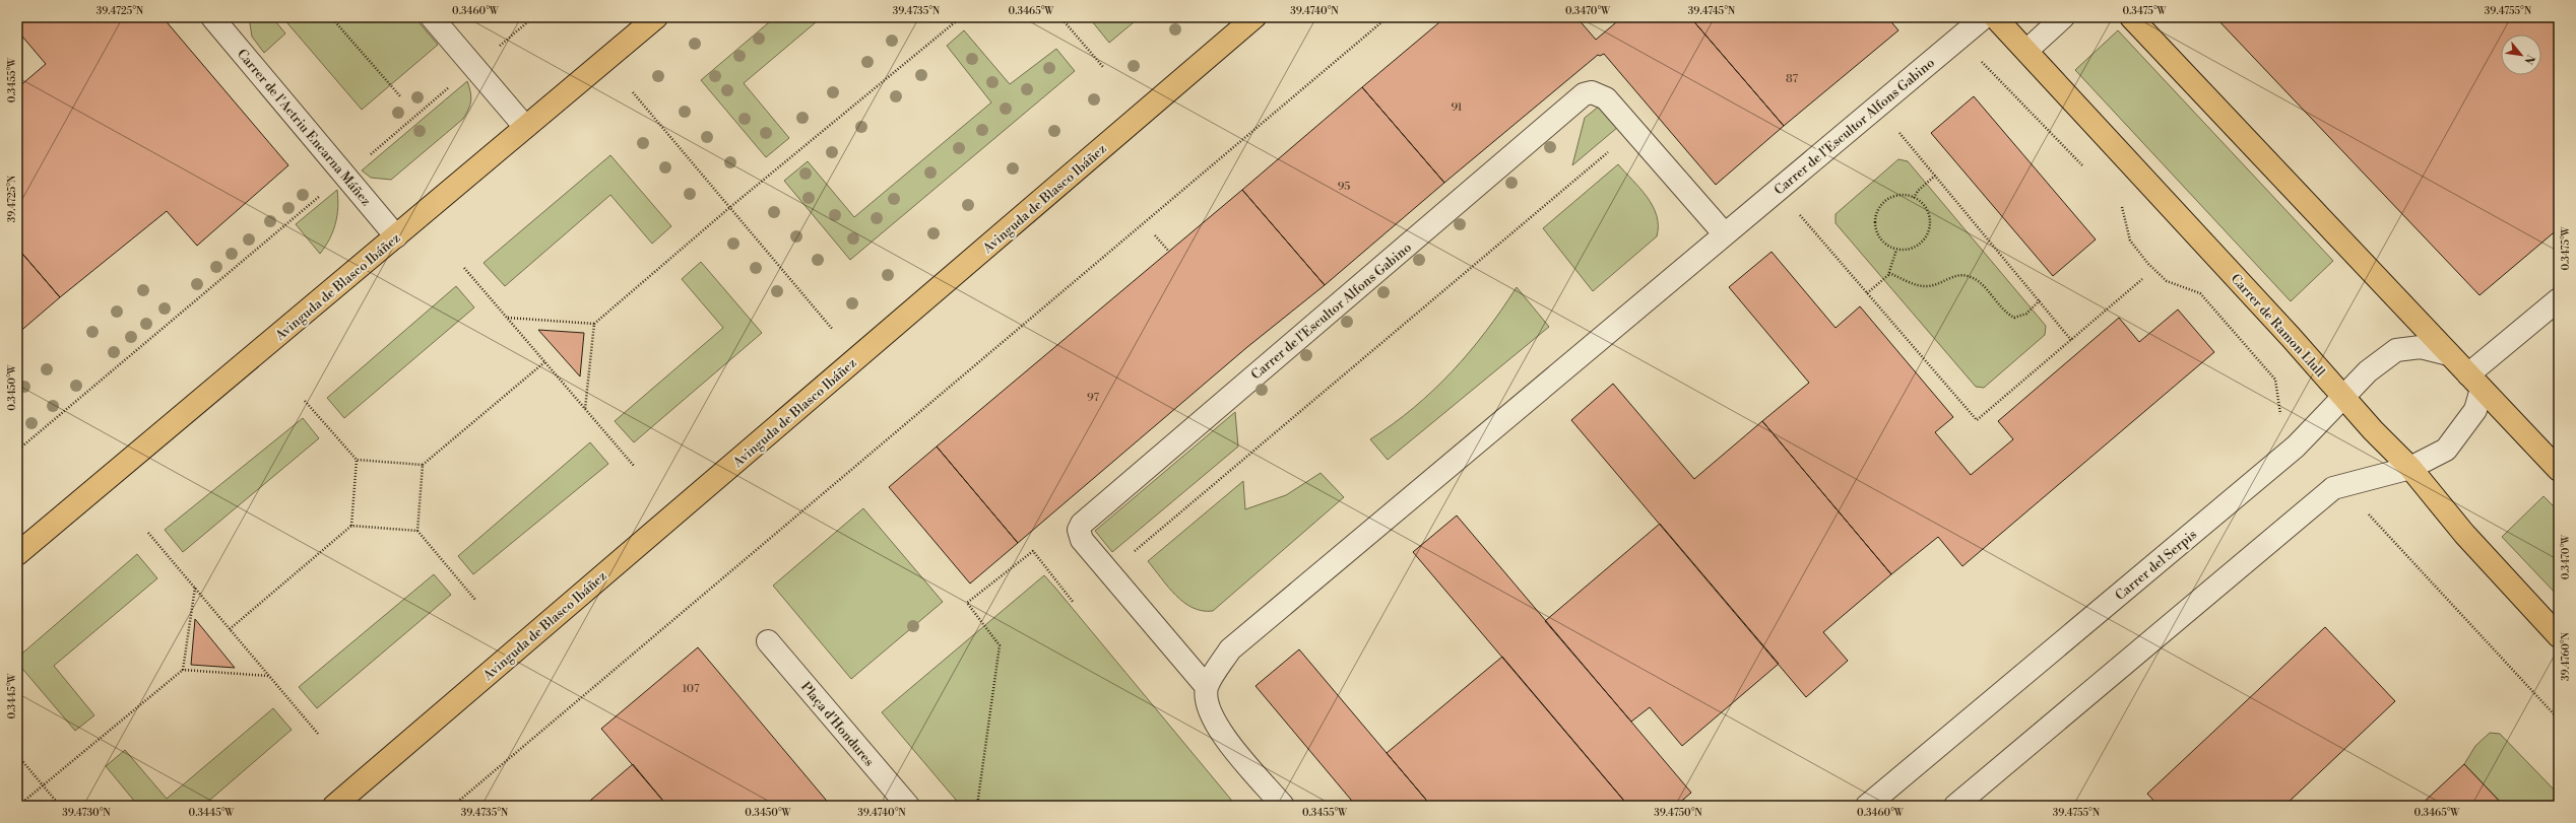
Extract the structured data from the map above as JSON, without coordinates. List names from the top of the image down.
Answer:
{
  "streets": {
    "main road": ["Avinguda de Blasco Ibáñez", "Carrer de Ramon Llull"],
    "street": [
      "Carrer de l'Escultor Alfons Gabino",
      "Carrer de l'Actriu Encarna Máñez",
      "Carrer del Serpis",
      "Plaça d'Hondures"
    ]
  },
  "crossings": [
    ["Carrer de l'Actriu Encarna Máñez", "Avinguda de Blasco Ibáñez"],
    ["Carrer de Ramon Llull", "Carrer del Serpis"]
  ],
  "house_numbers": [
    "87",
    "91",
    "95",
    "97",
    "107"
  ],
  "north": "bottom right",
  "coordinates": [
    "39.4725°N",
    "0.3460°W",
    "39.4735°N",
    "0.3465°W",
    "39.4740°N",
    "0.3470°W",
    "39.4745°N",
    "0.3475°W",
    "39.4755°N",
    "0.3455°W",
    "0.3450°W",
    "39.4760°N",
    "0.3445°W",
    "39.4730°N",
    "39.4750°N"
  ]
}
